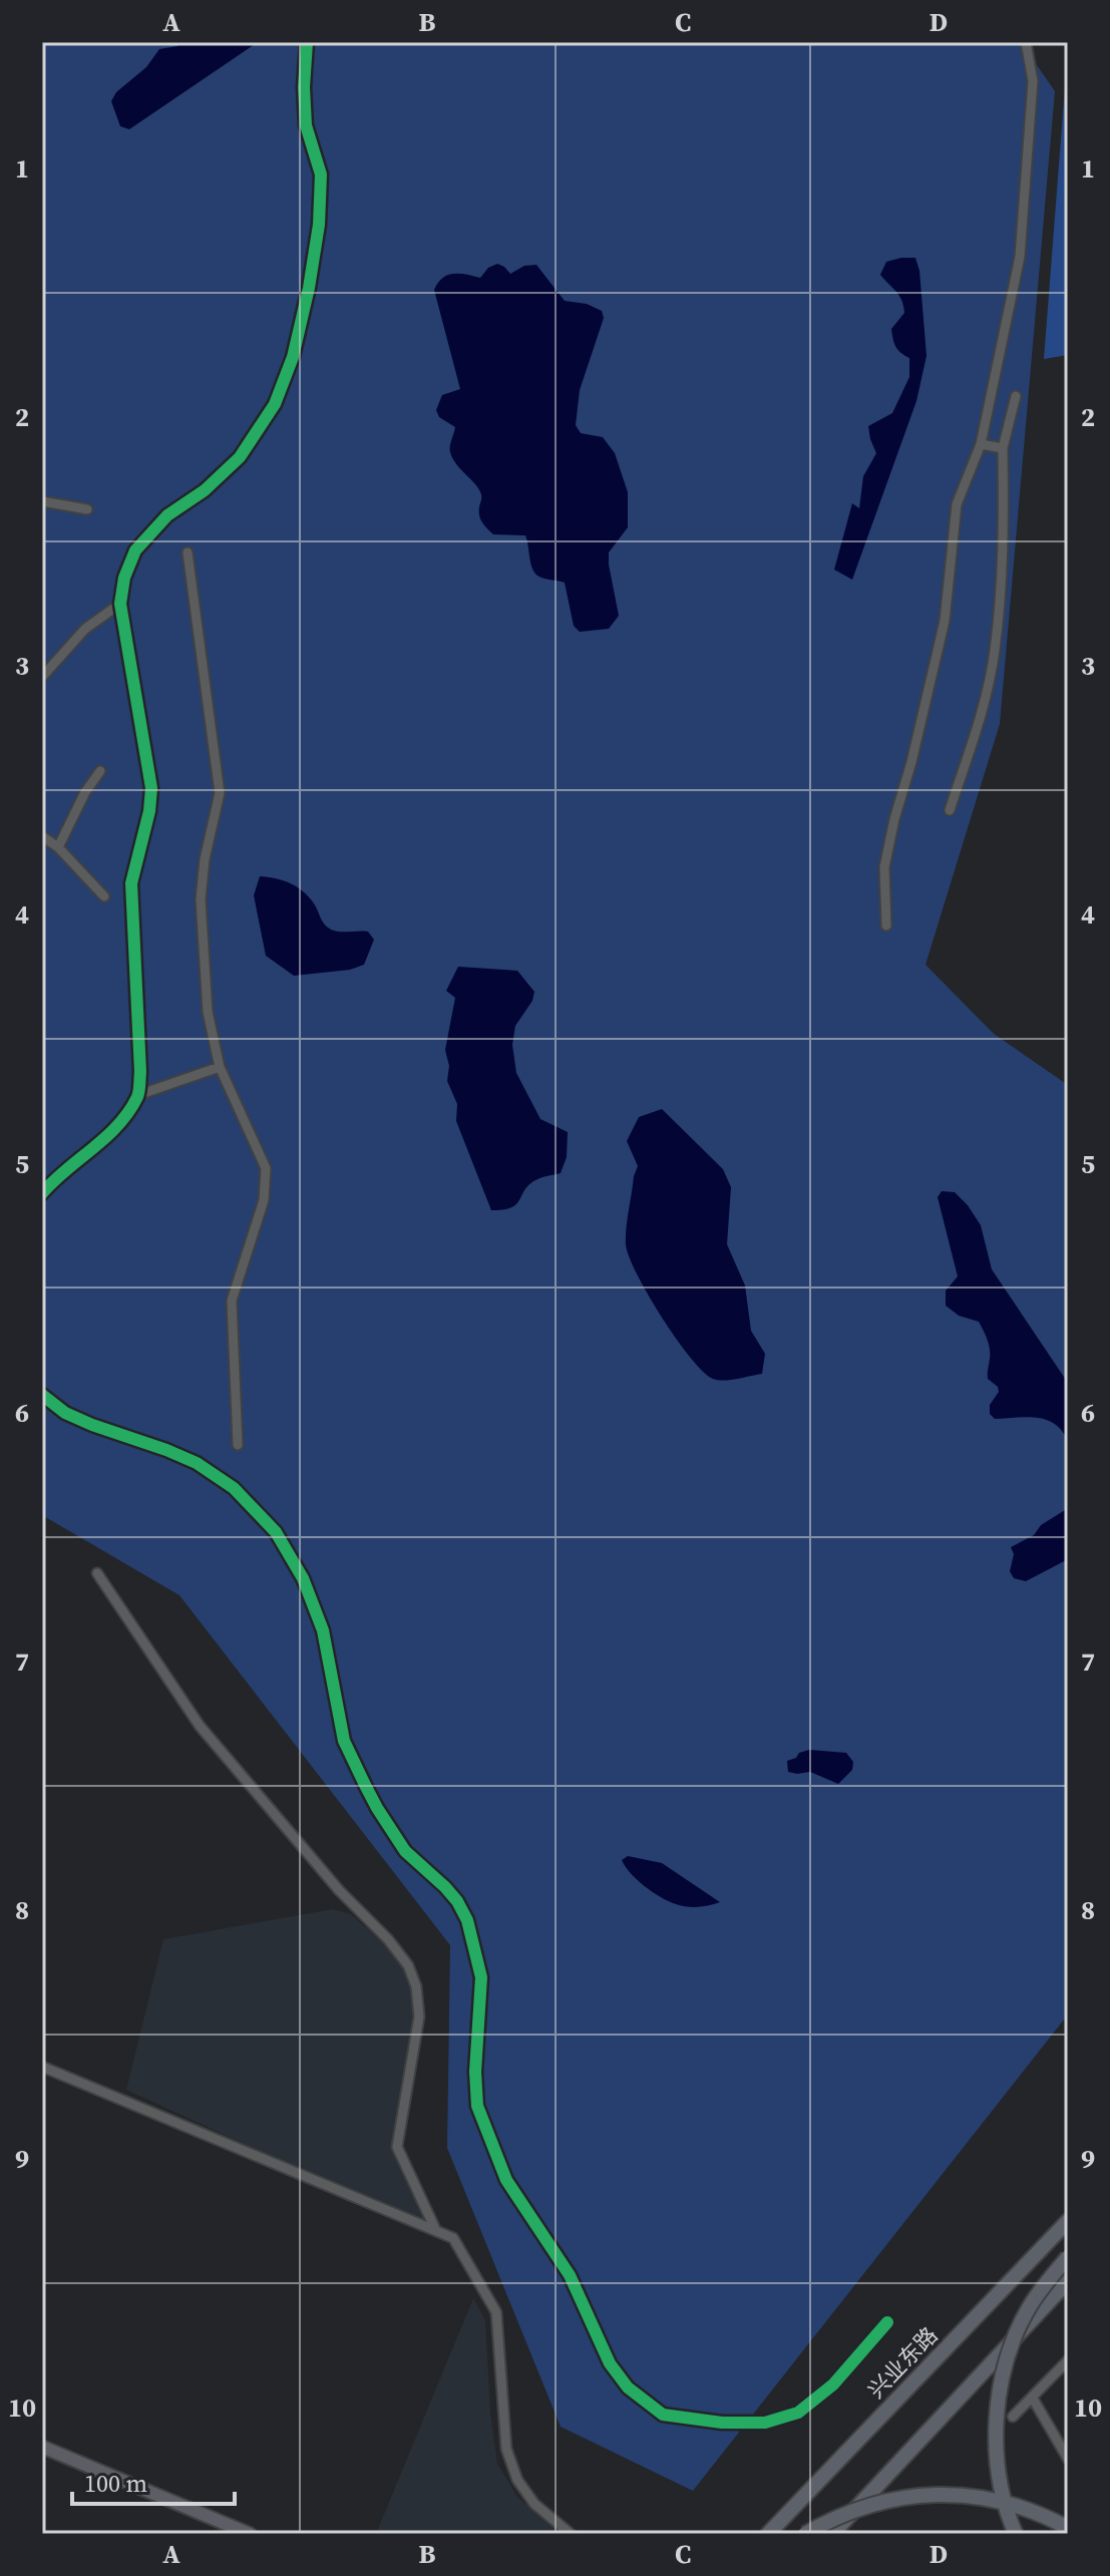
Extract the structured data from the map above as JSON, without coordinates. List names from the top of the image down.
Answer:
{
  "streets": {
    "main road": ["兴业东路"]
  },
  "scale_bar": "100 m",
  "grid": {
    "columns": [
      "A",
      "B",
      "C",
      "D"
    ],
    "rows": [
      "1",
      "2",
      "3",
      "4",
      "5",
      "6",
      "7",
      "8",
      "9",
      "10"
    ]
  }
}
